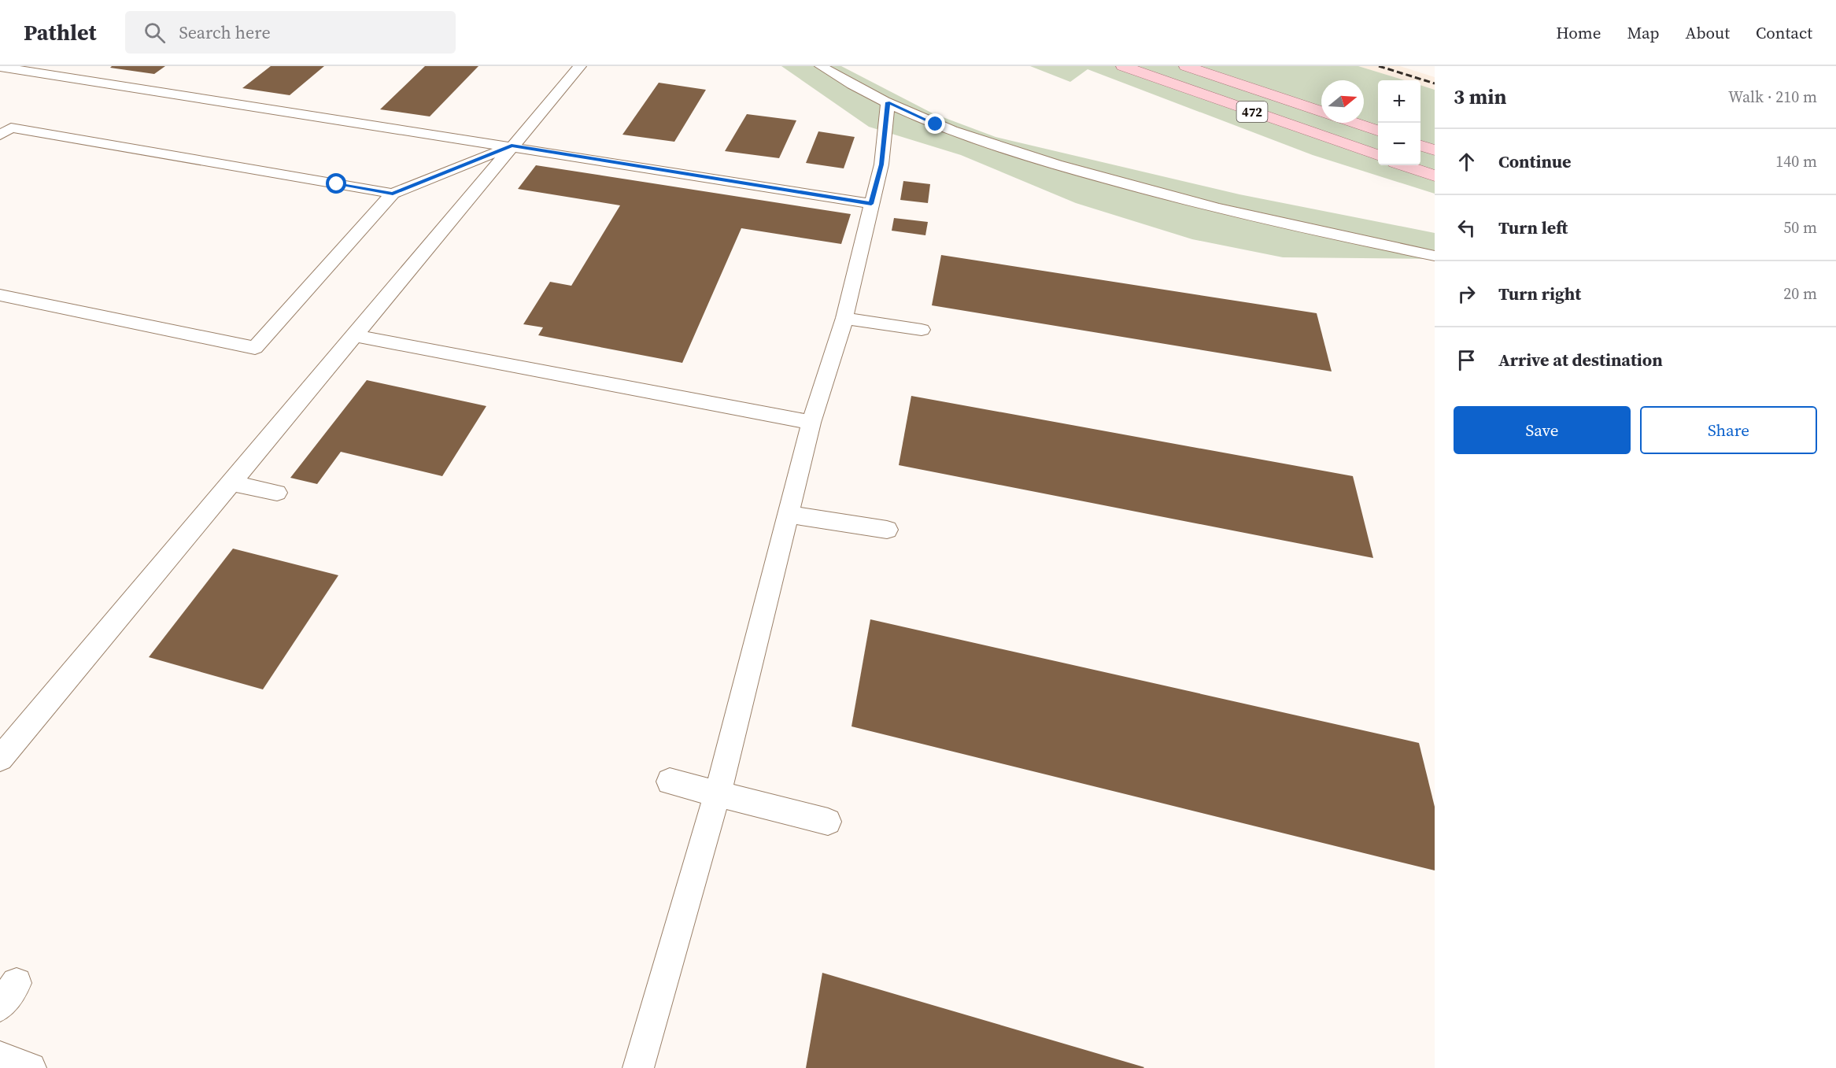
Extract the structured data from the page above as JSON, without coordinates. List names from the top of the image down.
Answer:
{
  "streets": {
    "main road": ["472"]
  },
  "north": "right",
  "page": {
    "header": "Pathlet",
    "search": "Search here",
    "nav": [
      "Home",
      "Map",
      "About",
      "Contact"
    ],
    "heading": ["3 min", "Walk · 210 m"],
    "map_buttons": ["+", "−"],
    "list": [
      ["Continue", "140 m"],
      ["Turn left", "50 m"],
      ["Turn right", "20 m"],
      "Arrive at destination"
    ],
    "buttons": ["Save", "Share"]
  }
}
